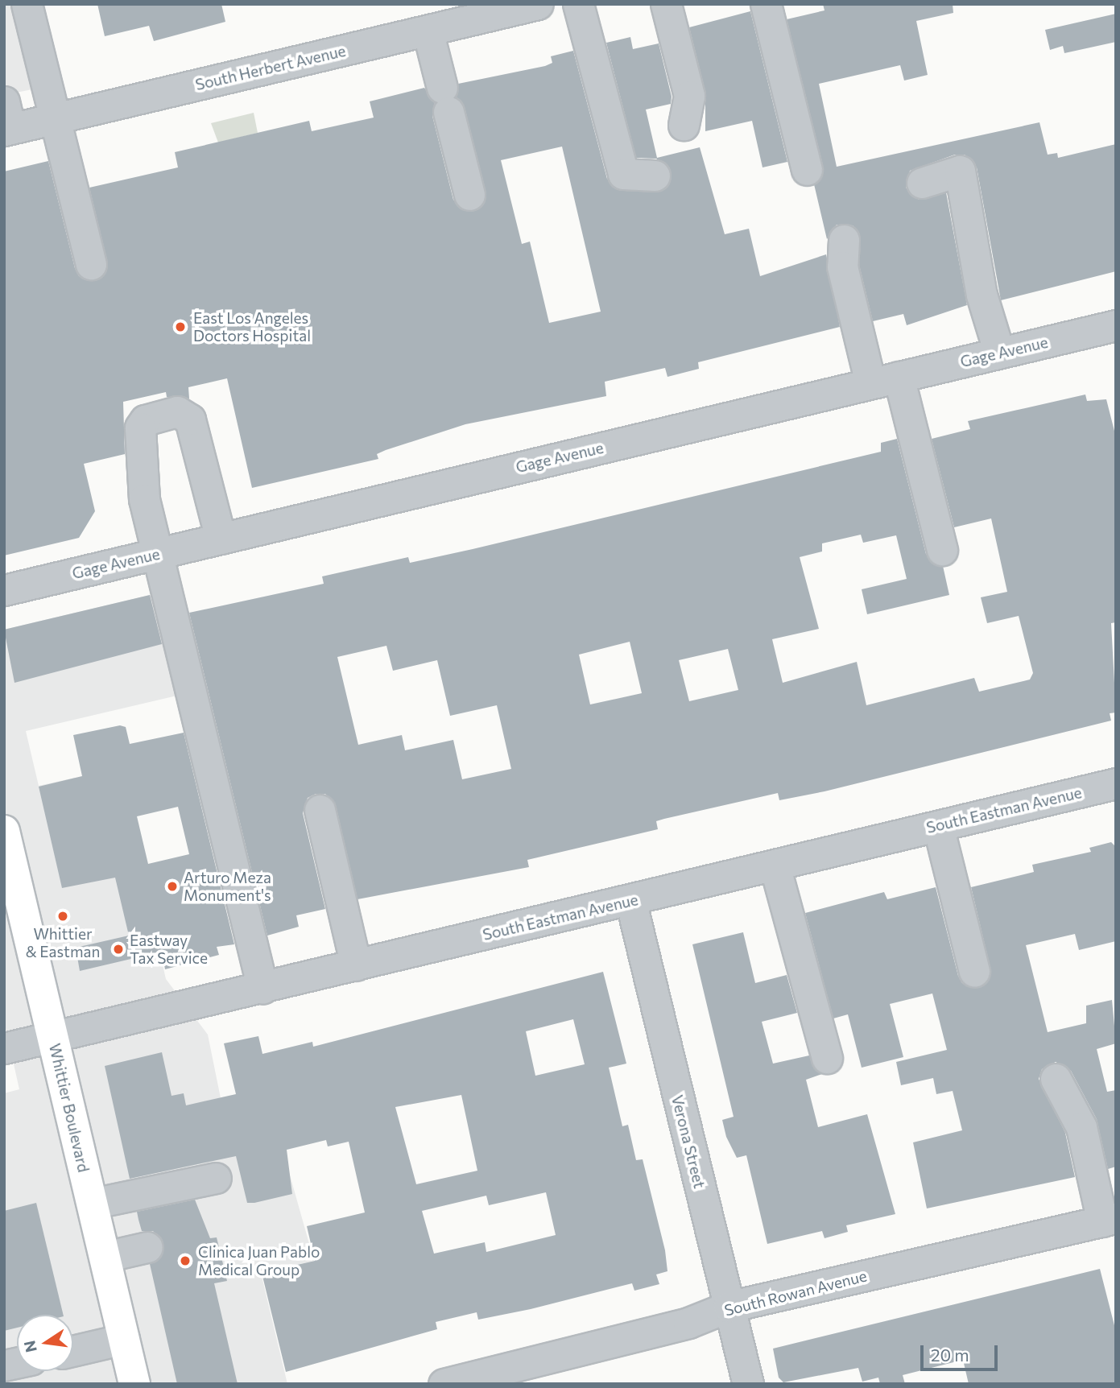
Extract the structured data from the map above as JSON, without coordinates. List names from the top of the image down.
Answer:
{
  "streets": {
    "main road": ["Whittier Boulevard"],
    "street": [
      "South Herbert Avenue",
      "Gage Avenue",
      "South Eastman Avenue",
      "Verona Street",
      "South Rowan Avenue"
    ]
  },
  "crossings": [
    ["South Eastman Avenue", "Whittier Boulevard"],
    ["South Eastman Avenue", "Verona Street"],
    ["Verona Street", "South Rowan Avenue"]
  ],
  "places": [
    "East Los Angeles Doctors Hospital",
    "Arturo Meza Monument's",
    "Whittier & Eastman",
    "Eastway Tax Service",
    "Clinica Juan Pablo Medical Group"
  ],
  "scale_bar": "20 m",
  "north": "left"
}
